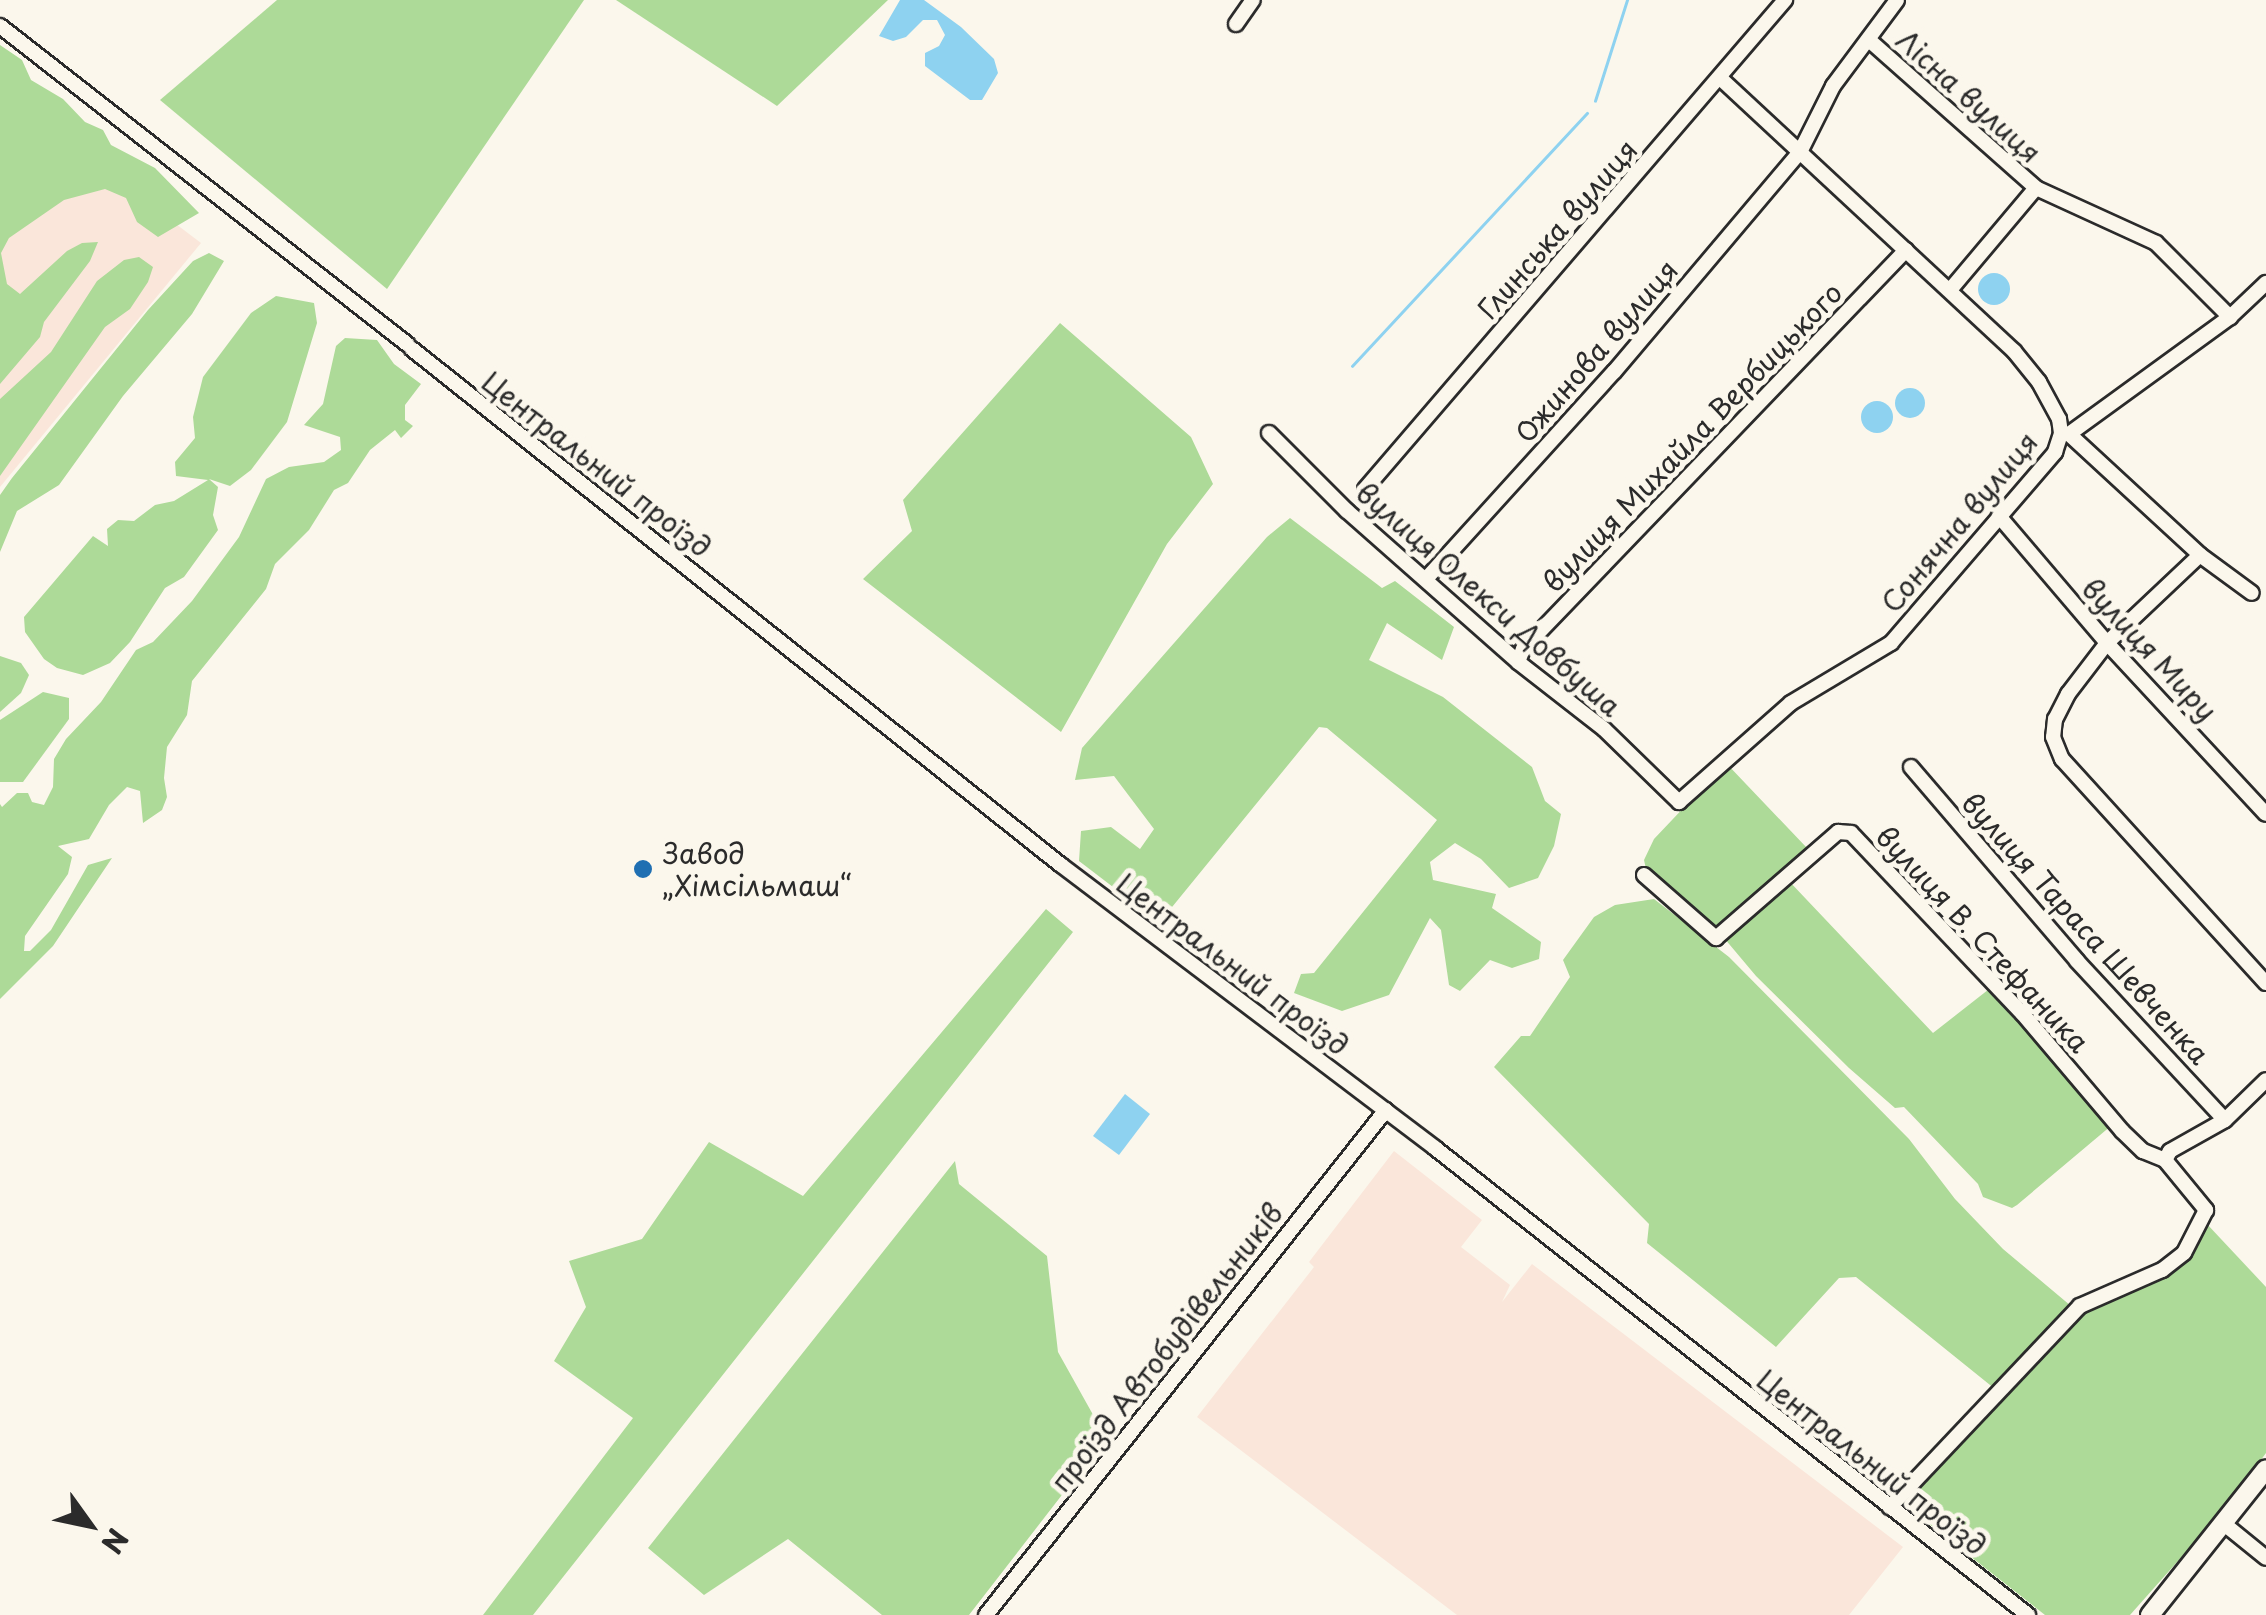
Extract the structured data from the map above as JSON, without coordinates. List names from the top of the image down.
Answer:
{
  "streets": {
    "street": [
      "Лісна вулиця",
      "Глинська вулиця",
      "Ожинова вулиця",
      "вулиця Михайла Вербицького",
      "Центральний проїзд",
      "Сонячна вулиця",
      "вулиця Олекси Довбуша",
      "вулиця Миру",
      "вулиця Тараса Шевченка",
      "вулиця В. Стефаника",
      "проїзд Автобудівельників"
    ]
  },
  "crossings": [
    ["Лісна вулиця", "Сонячна вулиця"],
    ["Глинська вулиця", "Сонячна вулиця"],
    ["Ожинова вулиця", "Сонячна вулиця"],
    ["Ожинова вулиця", "вулиця Олекси Довбуша"],
    ["вулиця Михайла Вербицького", "Сонячна вулиця"],
    ["вулиця Михайла Вербицького", "вулиця Олекси Довбуша"],
    ["Центральний проїзд", "вулиця В. Стефаника"],
    ["Центральний проїзд", "проїзд Автобудівельників"],
    ["Сонячна вулиця", "вулиця Олекси Довбуша"],
    ["Сонячна вулиця", "вулиця Миру"]
  ],
  "places": ["Завод „Хімсільмаш“"],
  "north": "bottom right"
}
